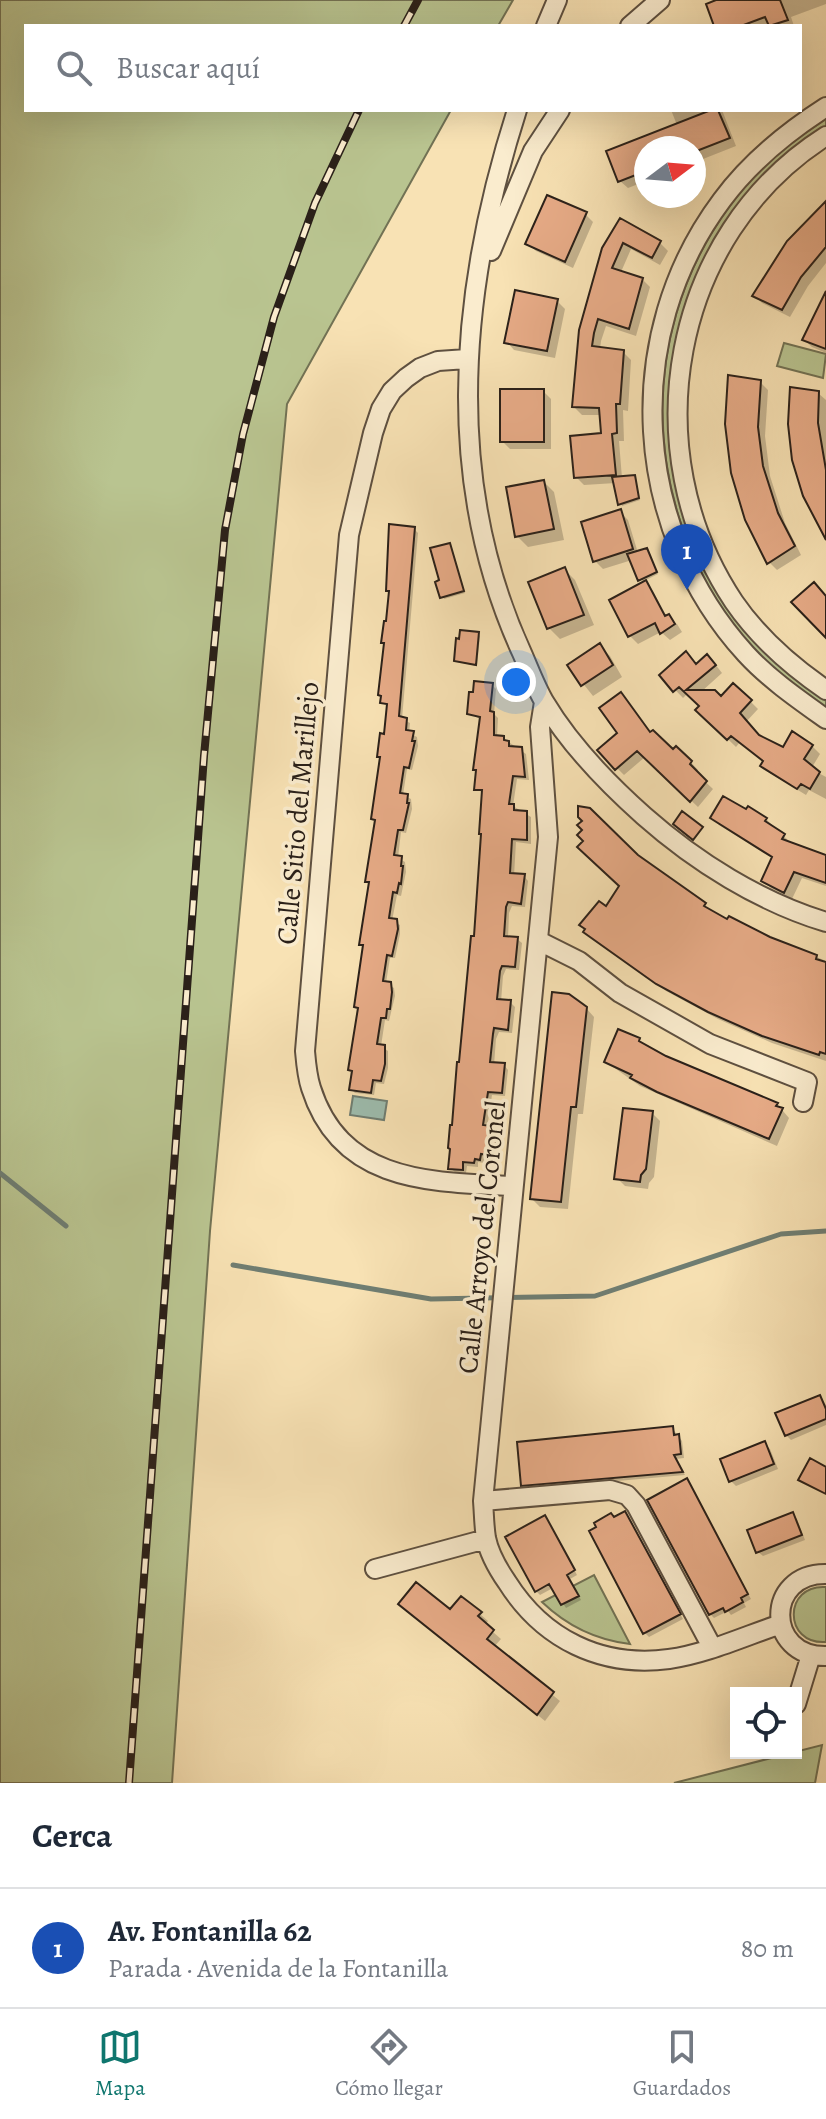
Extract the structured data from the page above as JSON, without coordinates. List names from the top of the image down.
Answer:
{
  "streets": {
    "street": ["Calle Sitio del Marillejo", "Calle Arroyo del Coronel"]
  },
  "crossings": [
    ["Calle Sitio del Marillejo", "Calle Arroyo del Coronel"]
  ],
  "north": "right",
  "page": {
    "search": "Buscar aquí",
    "pins": "1",
    "heading": "Cerca",
    "list": [
      {
        "mark": "1",
        "name": "Av. Fontanilla 62",
        "note": "Parada · Avenida de la Fontanilla",
        "value": "80 m"
      }
    ],
    "nav": ["Mapa", "Cómo llegar", "Guardados"]
  }
}
